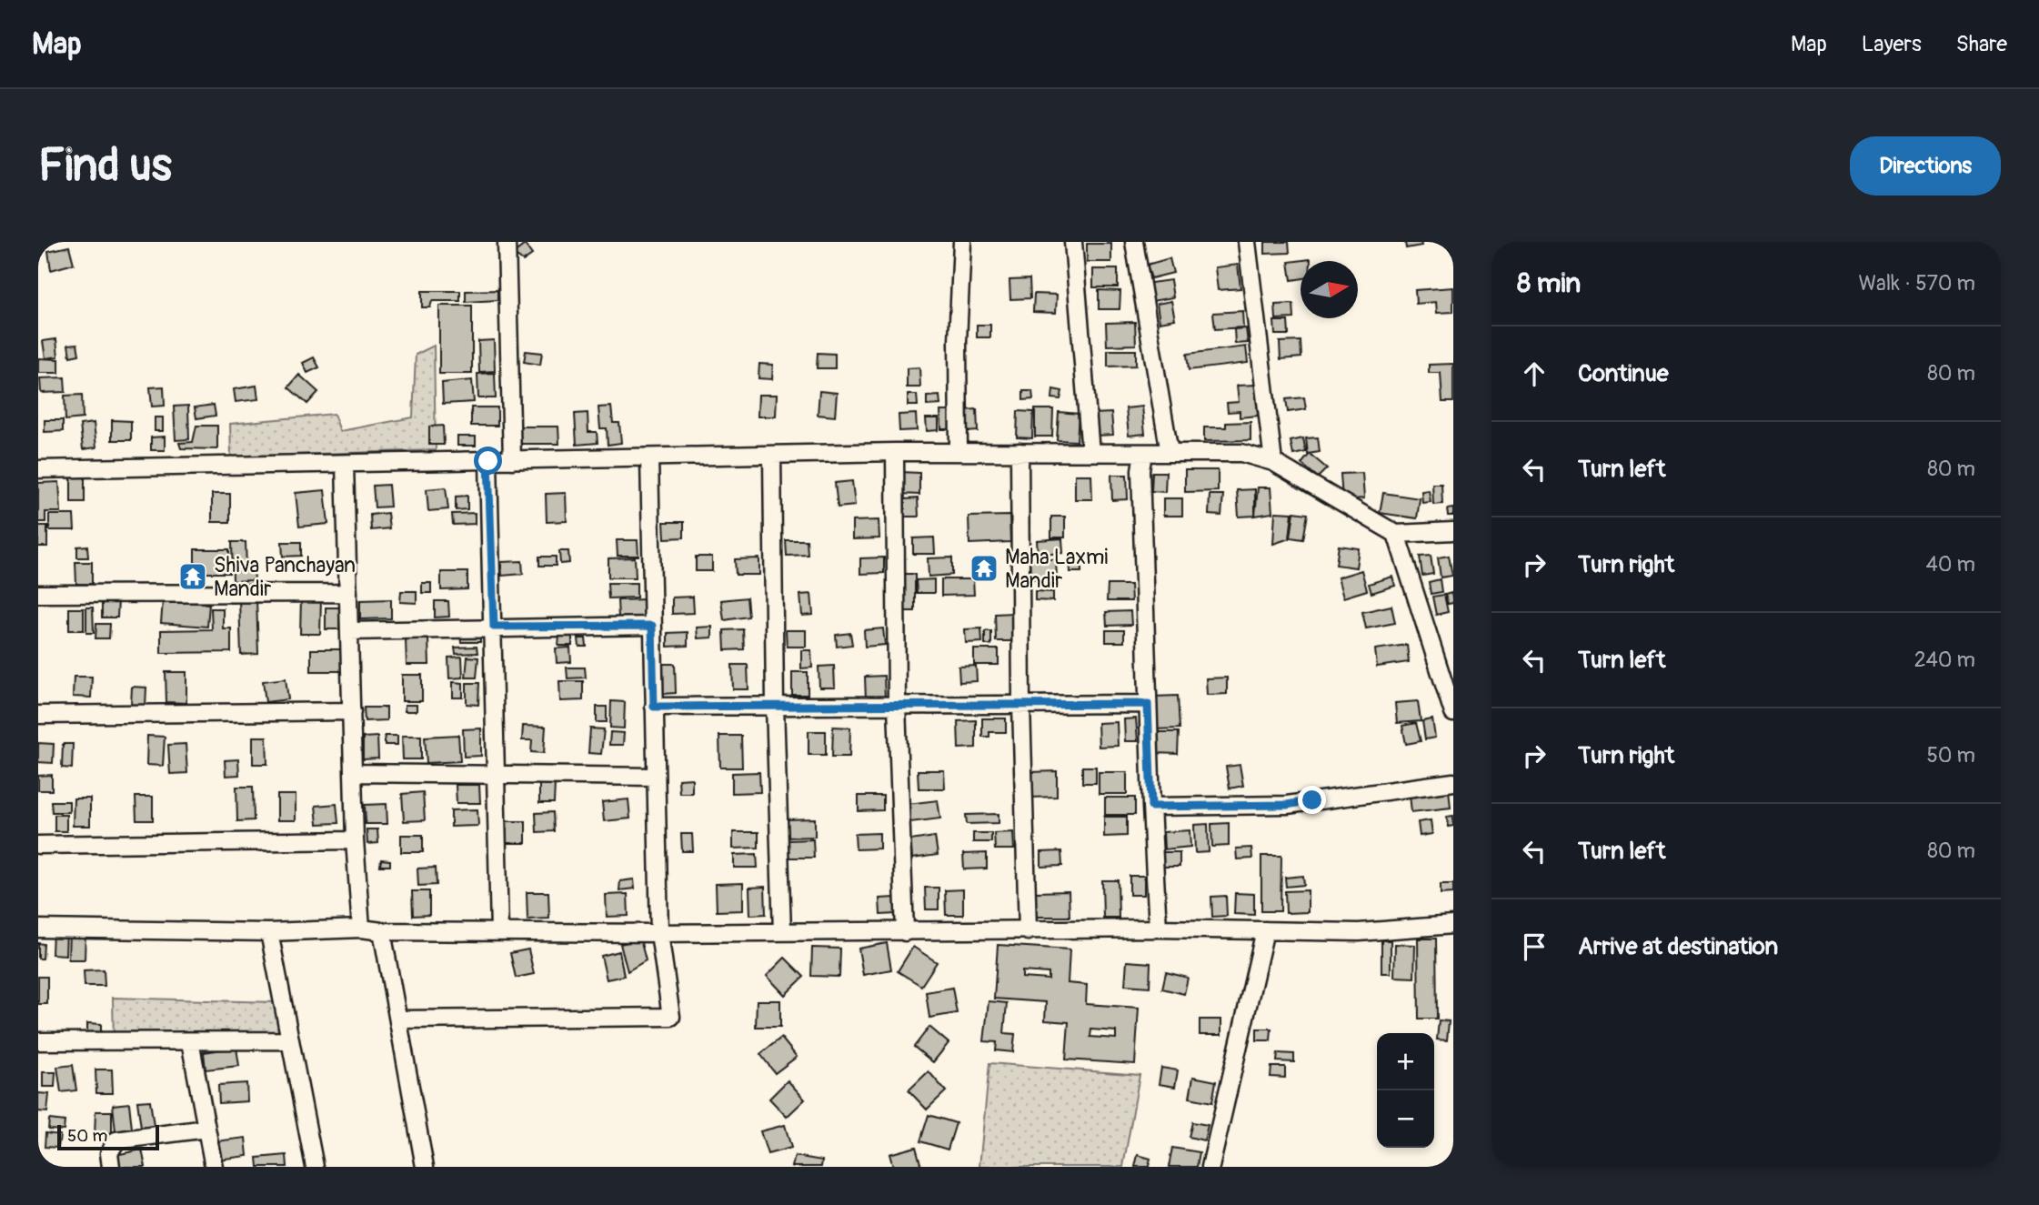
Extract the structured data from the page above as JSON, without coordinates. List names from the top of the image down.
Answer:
{
  "places": {
    "temple": ["Maha Laxmi Mandir", "Shiva Panchayan Mandir"]
  },
  "scale_bar": "50 m",
  "north": "right",
  "page": {
    "header": "Map",
    "nav": ["Map", "Layers", "Share"],
    "buttons": "Directions",
    "title": "Find us",
    "heading": ["8 min", "Walk · 570 m"],
    "list": [
      ["Continue", "80 m"],
      ["Turn left", "80 m"],
      ["Turn right", "40 m"],
      ["Turn left", "240 m"],
      ["Turn right", "50 m"],
      ["Turn left", "80 m"],
      "Arrive at destination"
    ],
    "map_buttons": ["+", "−"],
    "scale": "50 m"
  }
}
